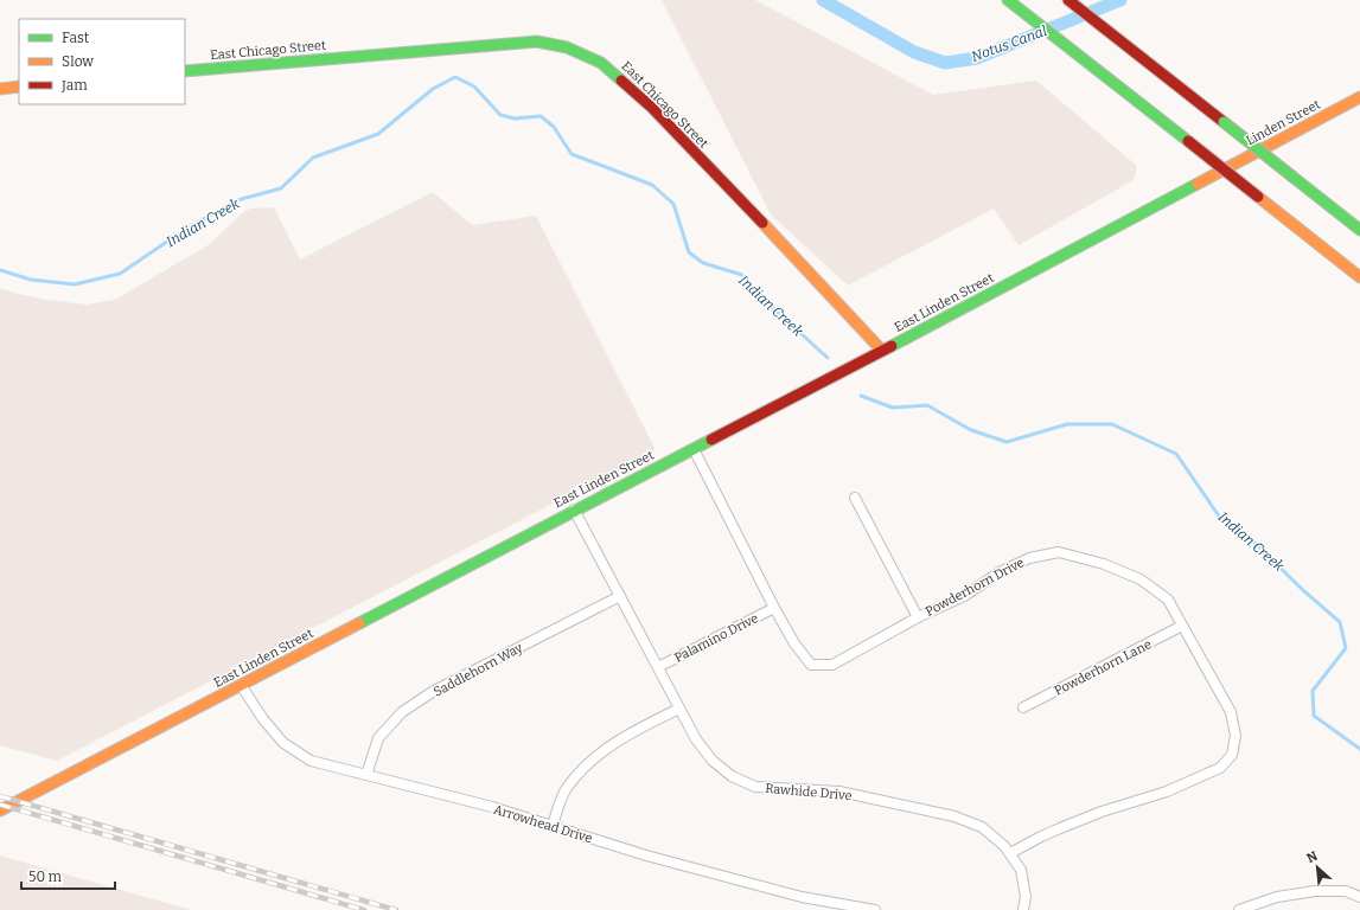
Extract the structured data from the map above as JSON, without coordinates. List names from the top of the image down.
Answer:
{
  "streets": {
    "main road": ["East Chicago Street", "Linden Street", "East Linden Street"],
    "street": [
      "Powderhorn Drive",
      "Palamino Drive",
      "Powderhorn Lane",
      "Saddlehorn Way",
      "Rawhide Drive",
      "Arrowhead Drive"
    ]
  },
  "crossings": [
    ["East Chicago Street", "East Linden Street"],
    ["Linden Street", "East Linden Street"],
    ["East Linden Street", "Powderhorn Drive"],
    ["East Linden Street", "Rawhide Drive"],
    ["East Linden Street", "Arrowhead Drive"],
    ["Powderhorn Drive", "Palamino Drive"],
    ["Powderhorn Drive", "Powderhorn Lane"],
    ["Powderhorn Drive", "Rawhide Drive"],
    ["Palamino Drive", "Rawhide Drive"],
    ["Saddlehorn Way", "Rawhide Drive"],
    ["Saddlehorn Way", "Arrowhead Drive"]
  ],
  "water": ["Notus Canal", "Indian Creek"],
  "legend": ["Fast", "Slow", "Jam"],
  "scale_bar": "50 m",
  "north": "top left"
}
